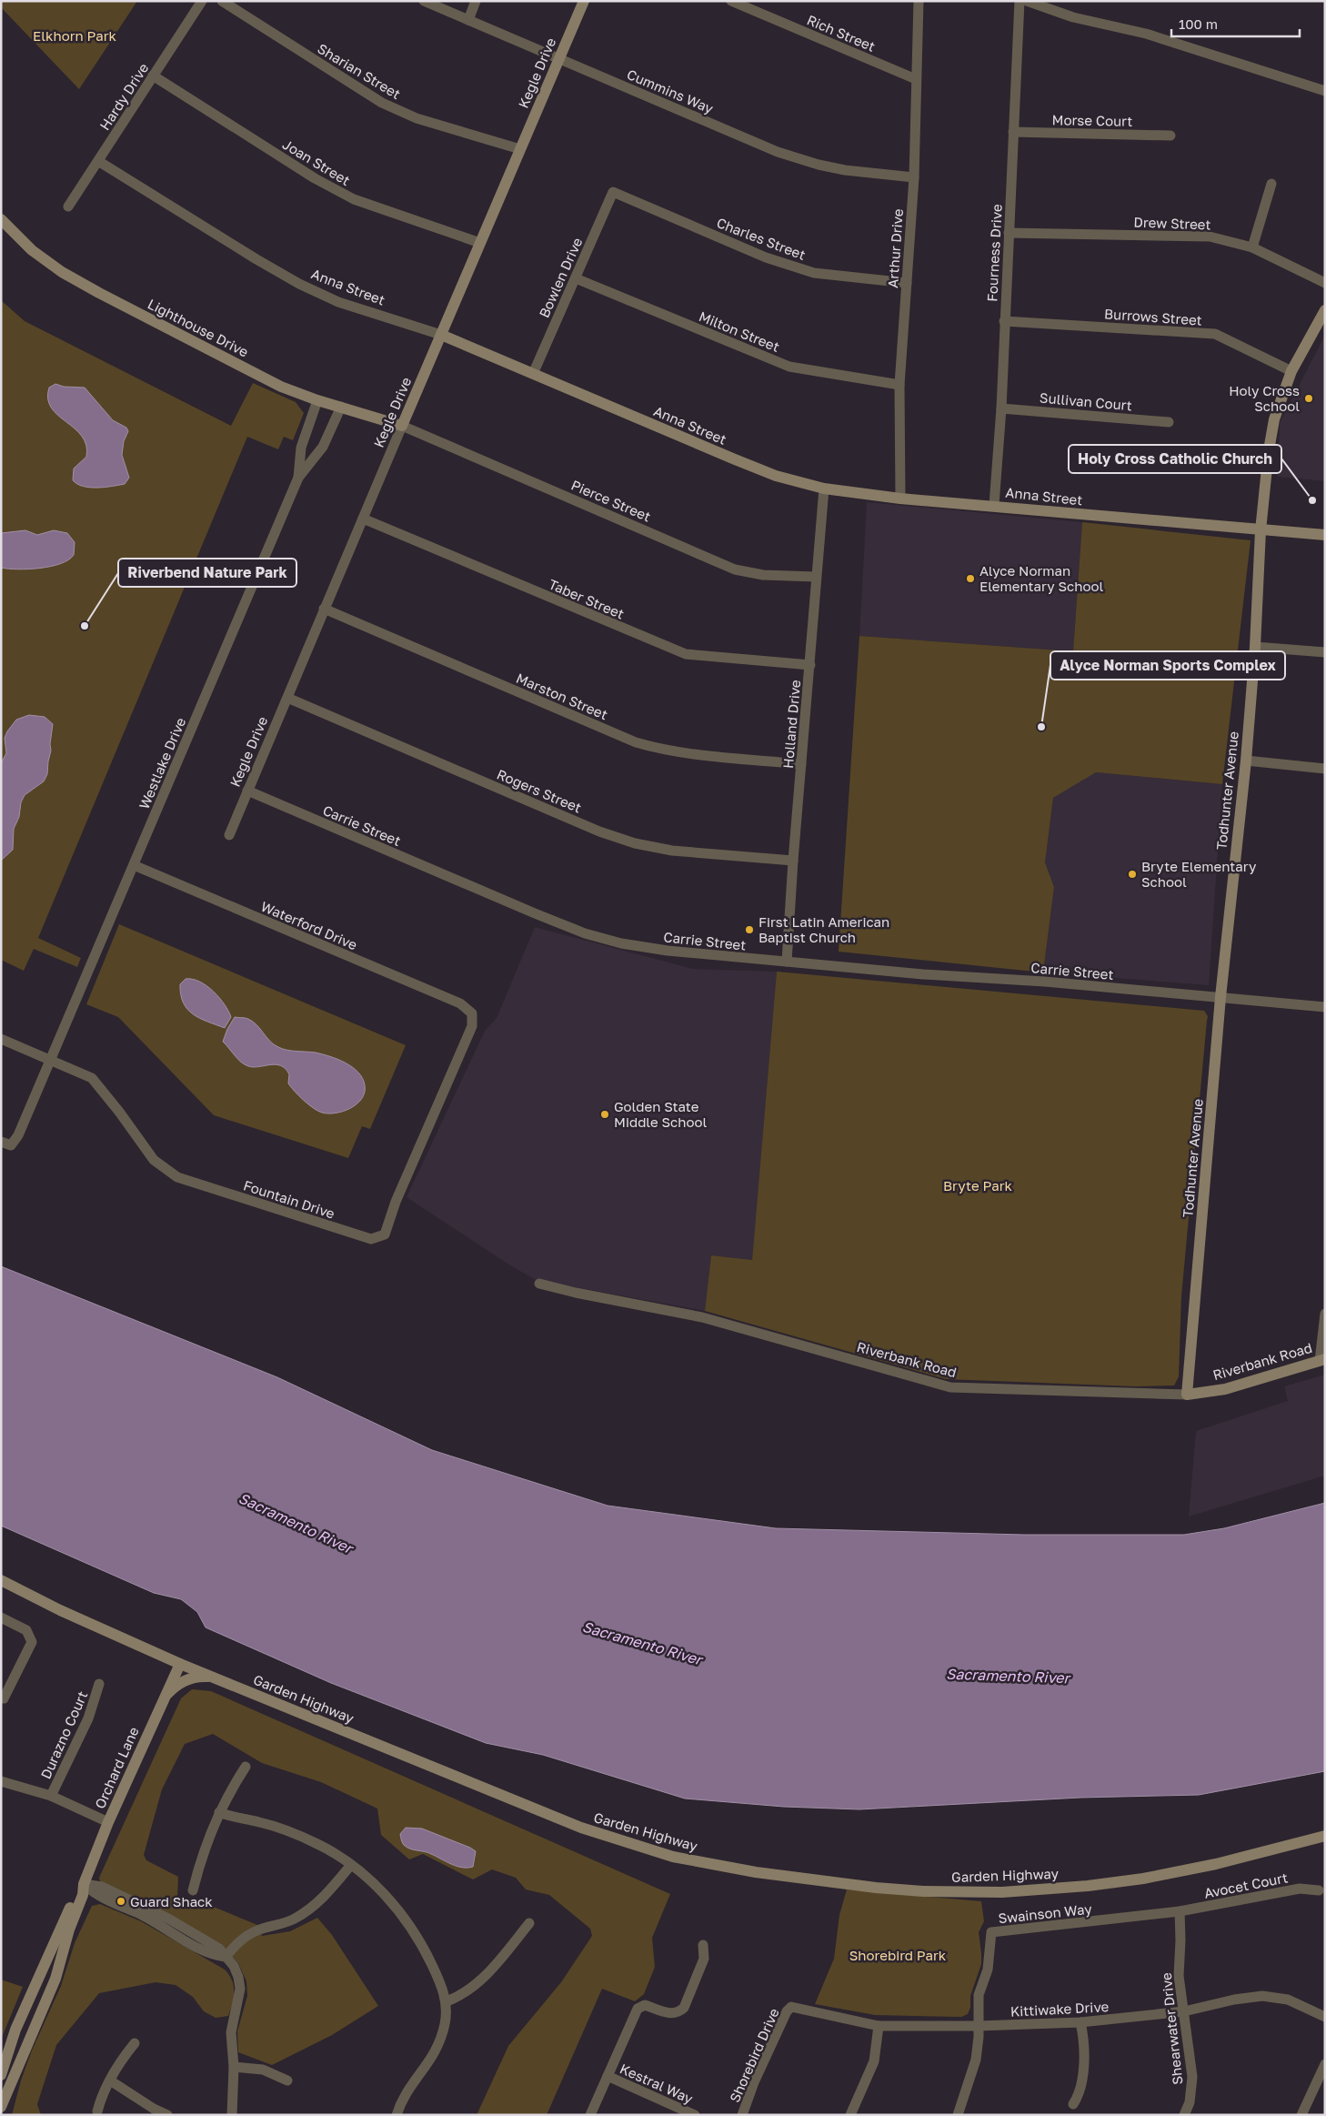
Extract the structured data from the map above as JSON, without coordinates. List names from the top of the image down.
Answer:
{
  "streets": {
    "street": [
      "Rich Street",
      "Sharian Street",
      "Kegle Drive",
      "Cummins Way",
      "Hardy Drive",
      "Morse Court",
      "Joan Street",
      "Drew Street",
      "Charles Street",
      "Arthur Drive",
      "Fourness Drive",
      "Bowlen Drive",
      "Anna Street",
      "Burrows Street",
      "Lighthouse Drive",
      "Milton Street",
      "Sullivan Court",
      "Pierce Street",
      "Taber Street",
      "Marston Street",
      "Holland Drive",
      "Westlake Drive",
      "Rogers Street",
      "Todhunter Avenue",
      "Carrie Street",
      "Waterford Drive",
      "Fountain Drive",
      "Riverbank Road",
      "Garden Highway",
      "Durazno Court",
      "Orchard Lane",
      "Avocet Court",
      "Swainson Way",
      "Kittiwake Drive",
      "Shearwater Drive",
      "Shorebird Drive",
      "Kestral Way"
    ]
  },
  "crossings": [
    ["Rich Street", "Arthur Drive"],
    ["Sharian Street", "Kegle Drive"],
    ["Kegle Drive", "Cummins Way"],
    ["Kegle Drive", "Joan Street"],
    ["Kegle Drive", "Anna Street"],
    ["Kegle Drive", "Lighthouse Drive"],
    ["Kegle Drive", "Pierce Street"],
    ["Kegle Drive", "Taber Street"],
    ["Kegle Drive", "Marston Street"],
    ["Kegle Drive", "Rogers Street"],
    ["Kegle Drive", "Carrie Street"],
    ["Cummins Way", "Arthur Drive"],
    ["Hardy Drive", "Joan Street"],
    ["Hardy Drive", "Anna Street"],
    ["Morse Court", "Fourness Drive"],
    ["Drew Street", "Fourness Drive"],
    ["Charles Street", "Arthur Drive"],
    ["Charles Street", "Bowlen Drive"],
    ["Arthur Drive", "Anna Street"],
    ["Arthur Drive", "Milton Street"],
    ["Fourness Drive", "Anna Street"],
    ["Fourness Drive", "Burrows Street"],
    ["Fourness Drive", "Sullivan Court"],
    ["Bowlen Drive", "Anna Street"],
    ["Bowlen Drive", "Milton Street"],
    ["Anna Street", "Holland Drive"],
    ["Anna Street", "Todhunter Avenue"],
    ["Burrows Street", "Todhunter Avenue"],
    ["Lighthouse Drive", "Pierce Street"],
    ["Lighthouse Drive", "Westlake Drive"],
    ["Pierce Street", "Holland Drive"],
    ["Taber Street", "Holland Drive"],
    ["Marston Street", "Holland Drive"],
    ["Holland Drive", "Rogers Street"],
    ["Holland Drive", "Carrie Street"],
    ["Westlake Drive", "Waterford Drive"],
    ["Westlake Drive", "Fountain Drive"],
    ["Todhunter Avenue", "Carrie Street"],
    ["Todhunter Avenue", "Riverbank Road"],
    ["Waterford Drive", "Fountain Drive"],
    ["Garden Highway", "Orchard Lane"],
    ["Avocet Court", "Swainson Way"],
    ["Avocet Court", "Shearwater Drive"],
    ["Swainson Way", "Kittiwake Drive"],
    ["Swainson Way", "Shearwater Drive"],
    ["Kittiwake Drive", "Shearwater Drive"],
    ["Kittiwake Drive", "Shorebird Drive"]
  ],
  "water": ["Sacramento River"],
  "parks": ["Elkhorn Park", "Bryte Park", "Shorebird Park"],
  "places": [
    "Holy Cross School",
    "Holy Cross Catholic Church",
    "Alyce Norman Elementary School",
    "Riverbend Nature Park",
    "Alyce Norman Sports Complex",
    "Bryte Elementary School",
    "First Latin American Baptist Church",
    "Golden State Middle School",
    "Guard Shack"
  ],
  "scale_bar": "100 m"
}
